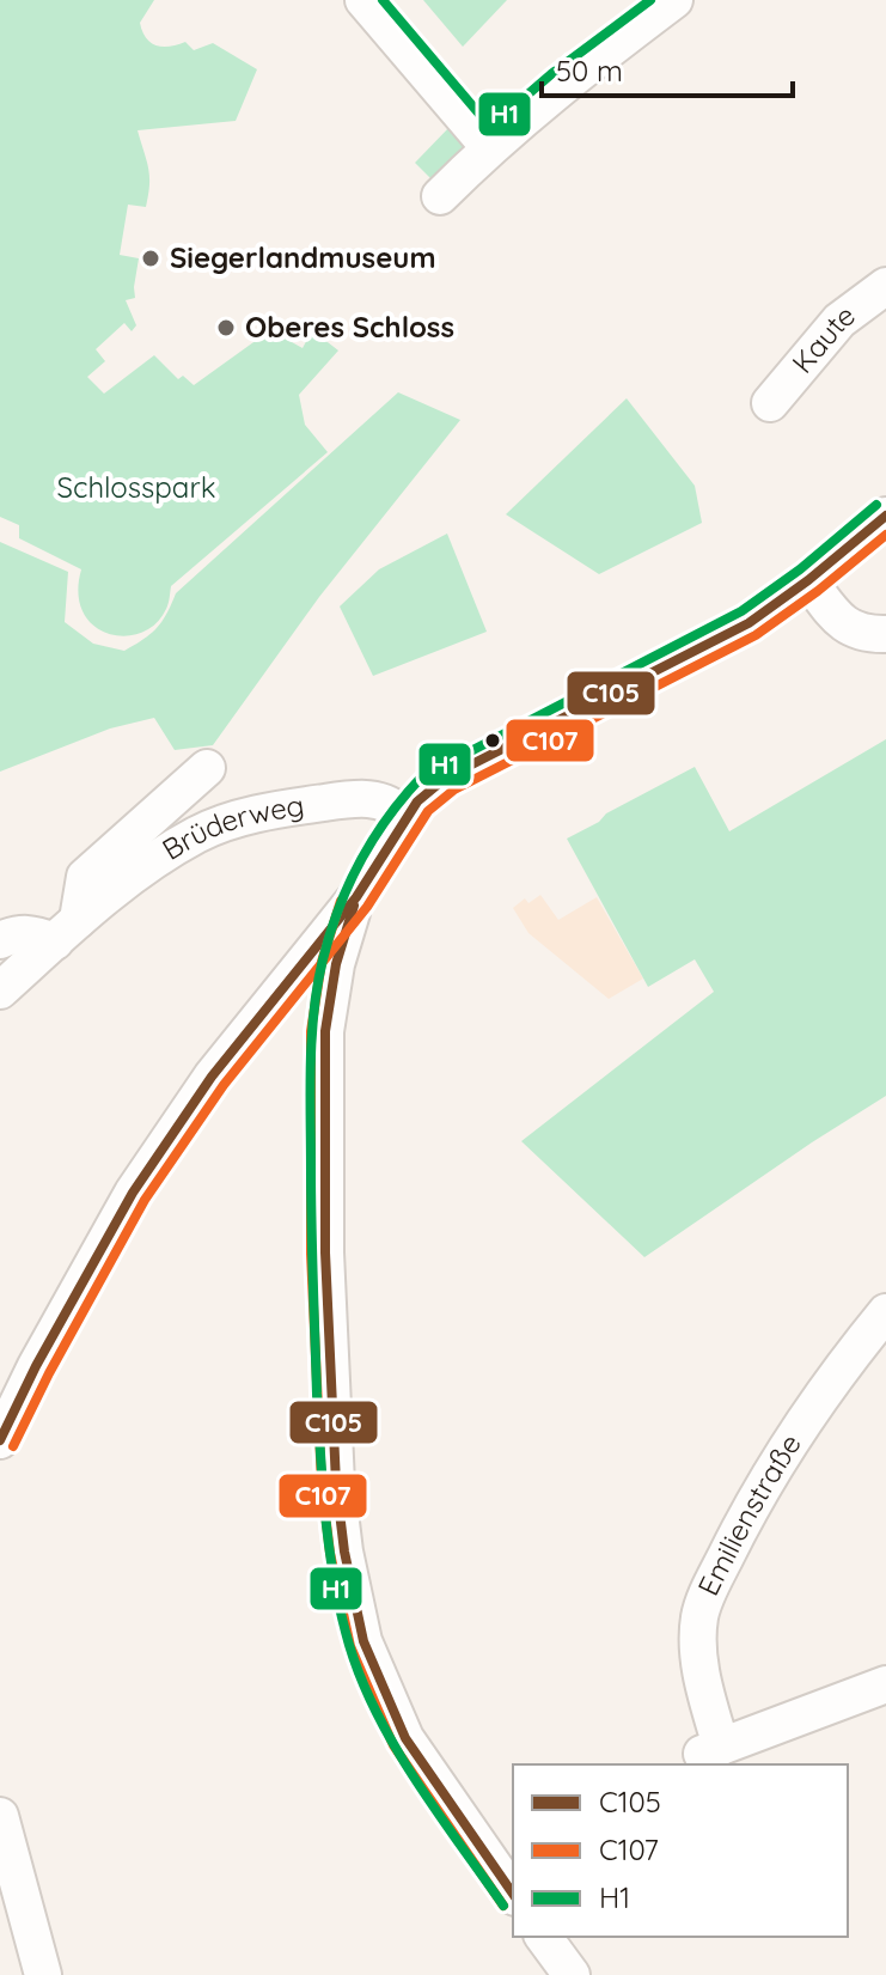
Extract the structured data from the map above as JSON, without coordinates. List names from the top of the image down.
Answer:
{
  "streets": {
    "street": ["Kaute", "Brüderweg", "Emilienstraße"]
  },
  "parks": ["Schlosspark"],
  "places": ["Siegerlandmuseum", "Oberes Schloss"],
  "lines": ["transit line H1", "transit line C105", "transit line C107"],
  "legend": ["C105", "C107", "H1"],
  "scale_bar": "50 m"
}
